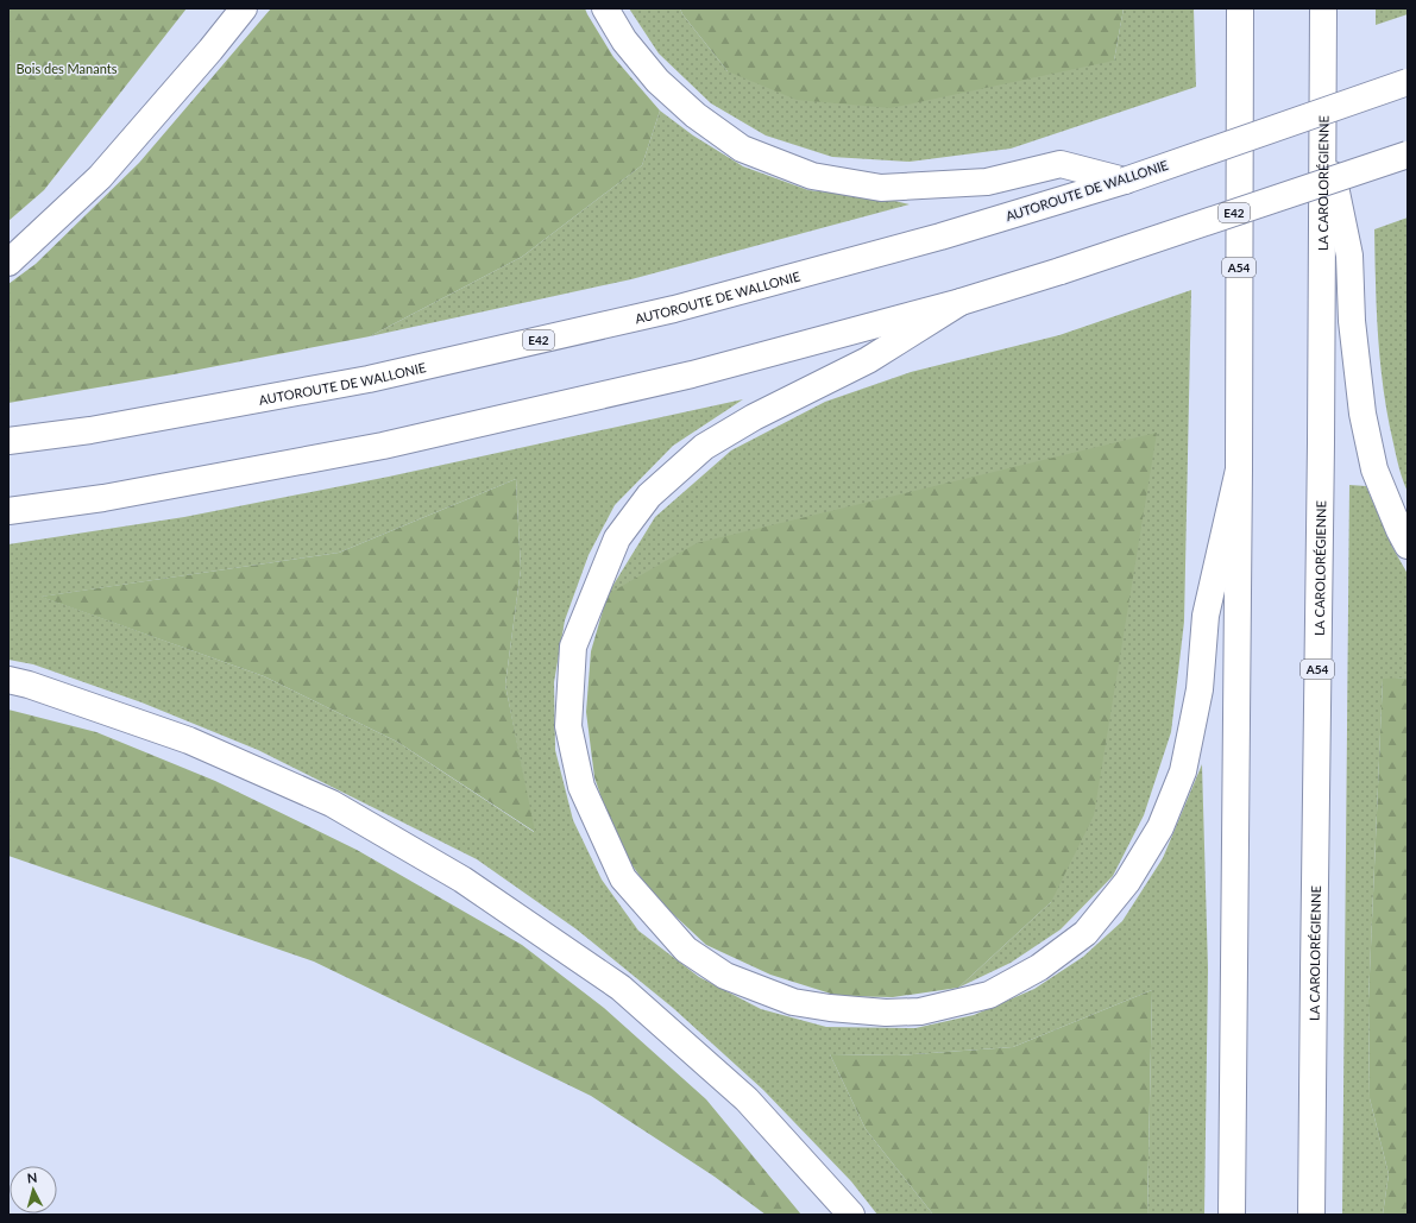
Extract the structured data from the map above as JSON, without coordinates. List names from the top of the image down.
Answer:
{
  "streets": {
    "highway": [
      "LA CAROLORÉGIENNE",
      "AUTOROUTE DE WALLONIE",
      "E42",
      "A54"
    ]
  },
  "parks": ["Bois des Manants"],
  "north": "top"
}
